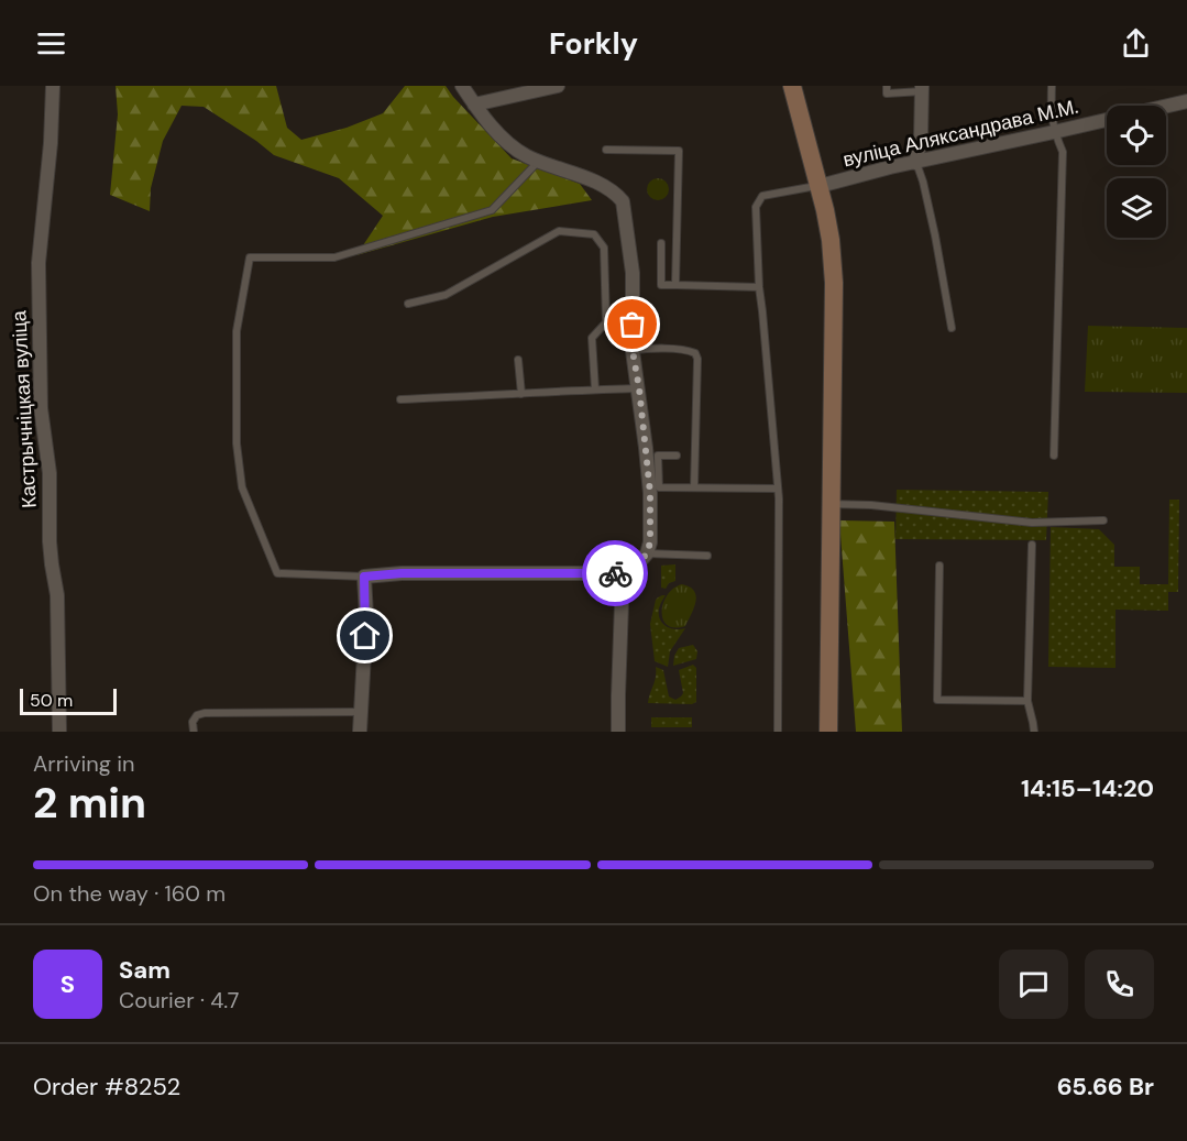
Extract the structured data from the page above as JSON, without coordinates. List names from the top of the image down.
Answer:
{
  "streets": {
    "street": ["вуліца Аляксандрава М.М.", "Кастрычніцкая вуліца"]
  },
  "scale_bar": "50 m",
  "page": {
    "header": "Forkly",
    "scale": "50 m",
    "heading": ["2 min", "Arriving in", "14:15–14:20"],
    "panel": [
      "Sam",
      "Courier · 4.7",
      "Order #8252",
      "65.66 Br"
    ],
    "bar": "On the way · 160 m",
    "round": "S"
  }
}
